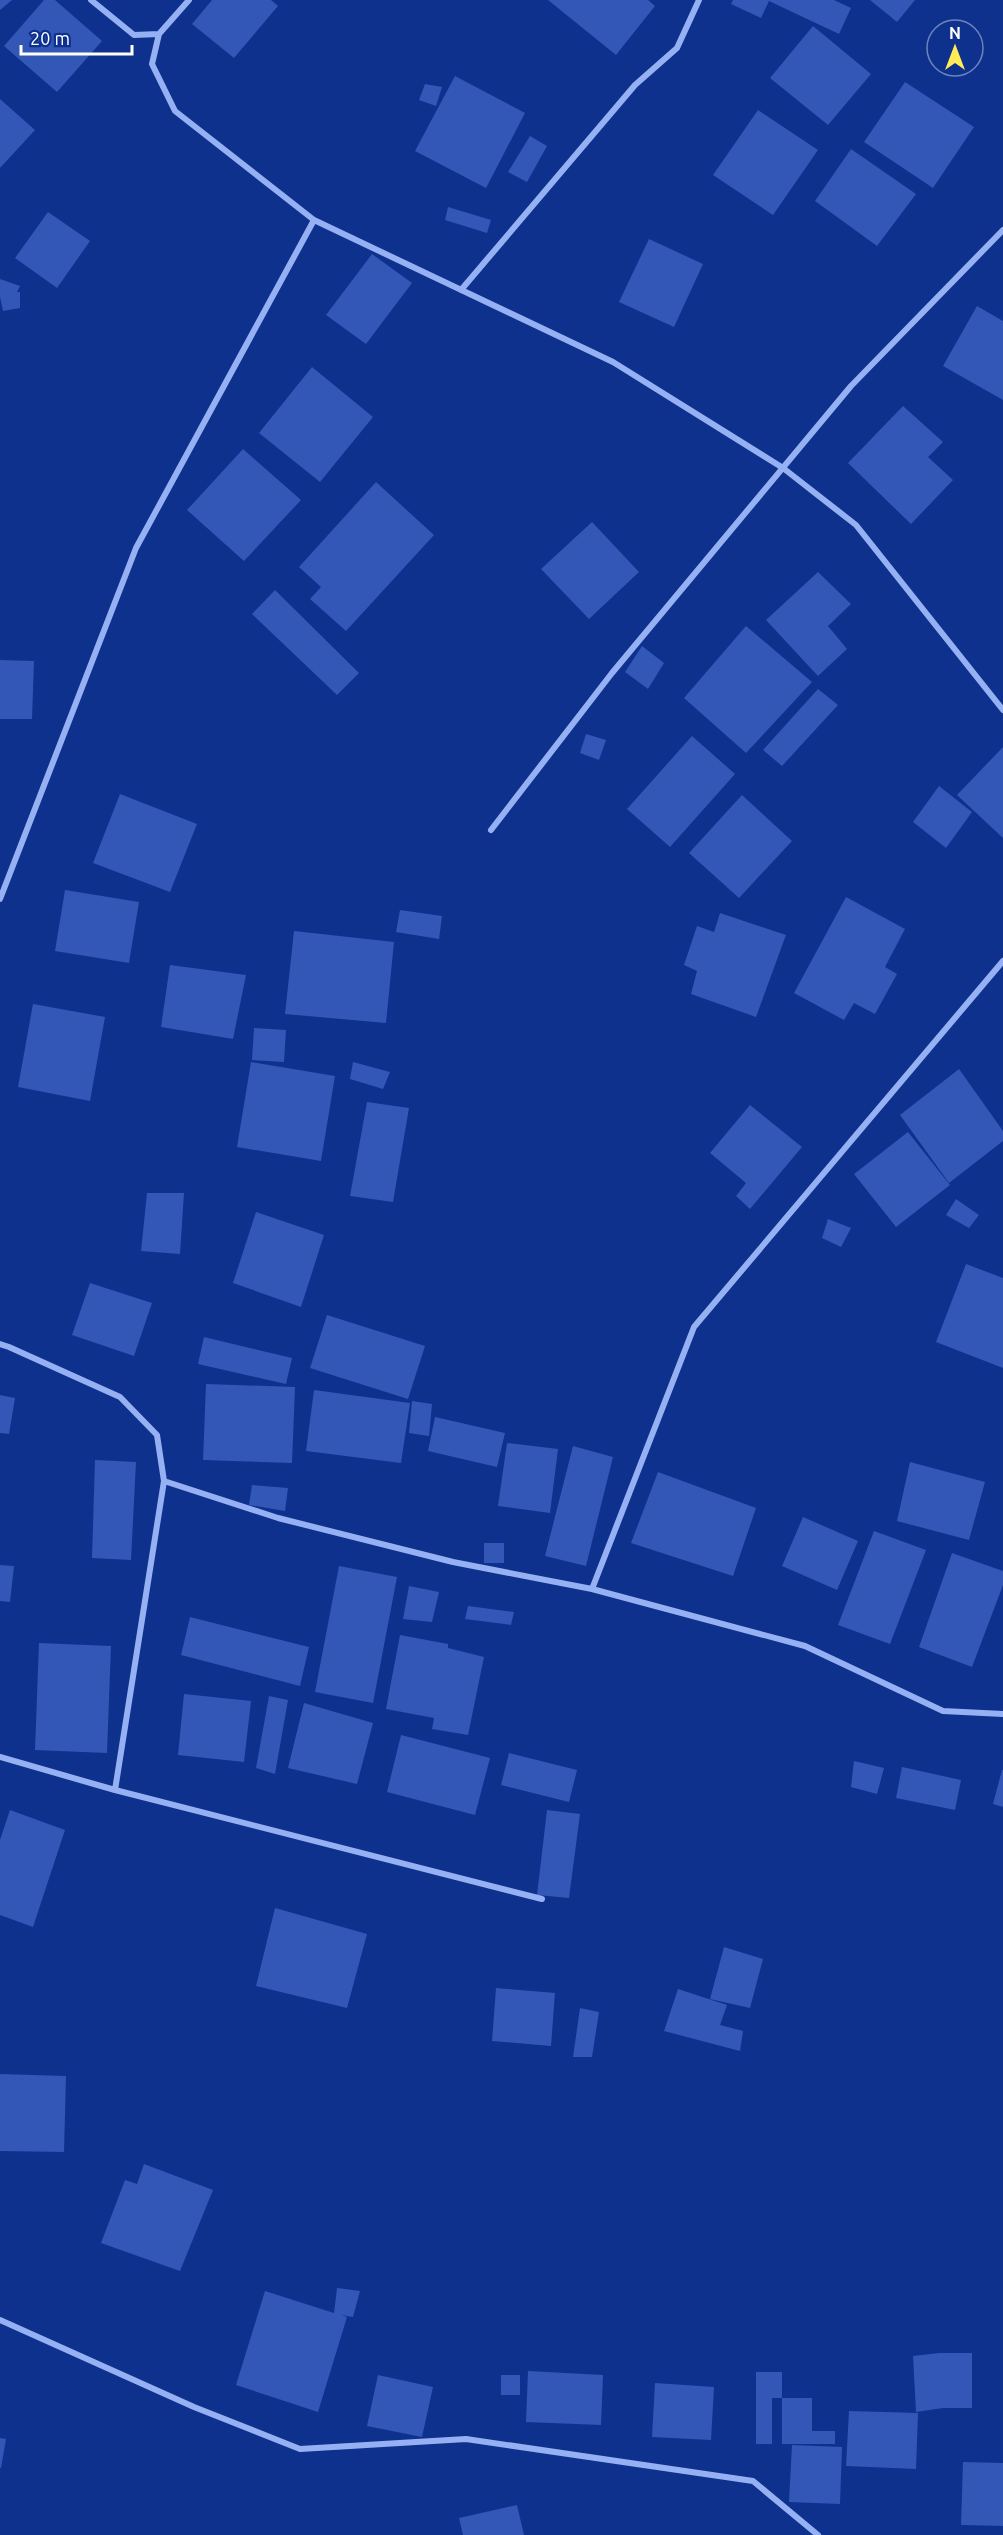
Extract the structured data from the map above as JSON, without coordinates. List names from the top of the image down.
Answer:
{
  "scale_bar": "20 m",
  "north": "top"
}
